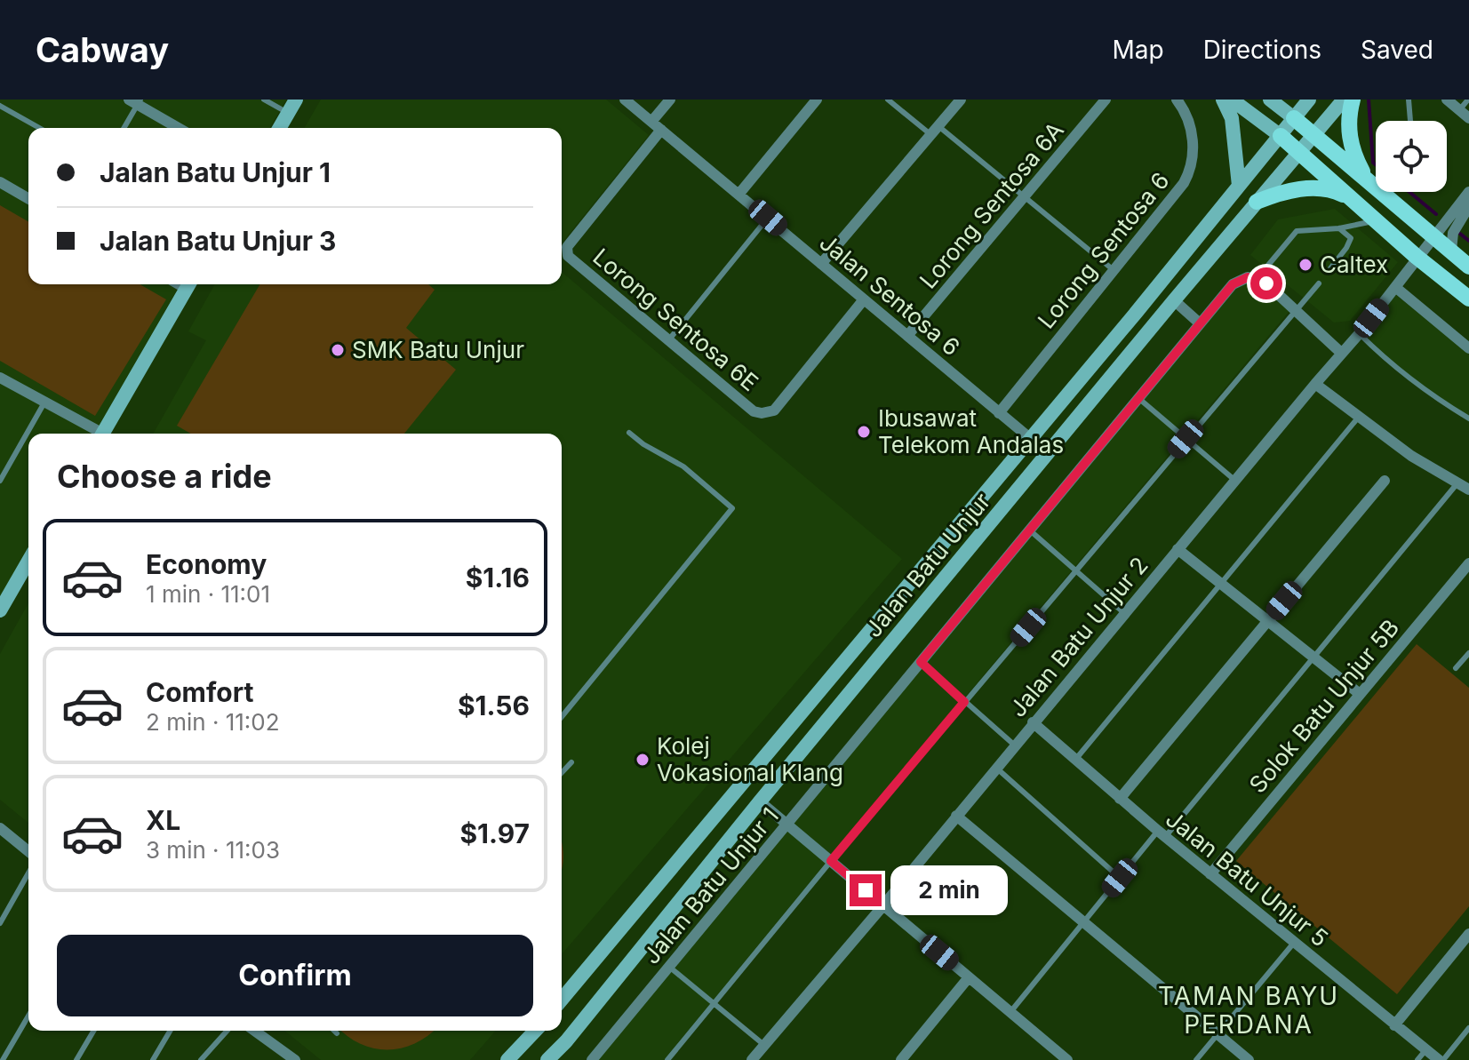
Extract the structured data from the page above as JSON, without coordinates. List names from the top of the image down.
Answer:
{
  "streets": {
    "main road": ["Jalan Batu Unjur"],
    "street": [
      "Lorong Sentosa 6A",
      "Lorong Sentosa 6",
      "Jalan Sentosa 6",
      "Lorong Sentosa 6E",
      "Jalan Batu Unjur 2",
      "Solok Batu Unjur 5B",
      "Jalan Batu Unjur 5",
      "Jalan Batu Unjur 1"
    ]
  },
  "crossings": [
    ["Lorong Sentosa 6A", "Jalan Sentosa 6"],
    ["Lorong Sentosa 6", "Jalan Sentosa 6"],
    ["Jalan Sentosa 6", "Lorong Sentosa 6E"],
    ["Jalan Sentosa 6", "Jalan Batu Unjur"],
    ["Jalan Batu Unjur 2", "Jalan Batu Unjur 5"],
    ["Solok Batu Unjur 5B", "Jalan Batu Unjur 5"]
  ],
  "districts": ["TAMAN BAYU PERDANA"],
  "places": [
    "Caltex",
    "SMK Batu Unjur",
    "Ibusawat Telekom Andalas",
    "Kolej Vokasional Klang"
  ],
  "page": {
    "header": "Cabway",
    "nav": ["Map", "Directions", "Saved"],
    "banner": ["Jalan Batu Unjur 1", "Jalan Batu Unjur 3"],
    "heading": "Choose a ride",
    "list": [
      {
        "name": "Economy",
        "note": "1 min · 11:01",
        "value": "$1.16"
      },
      {
        "name": "Comfort",
        "note": "2 min · 11:02",
        "value": "$1.56"
      },
      {
        "name": "XL",
        "note": "3 min · 11:03",
        "value": "$1.97"
      }
    ],
    "bubble": "2 min",
    "buttons": "Confirm"
  }
}
